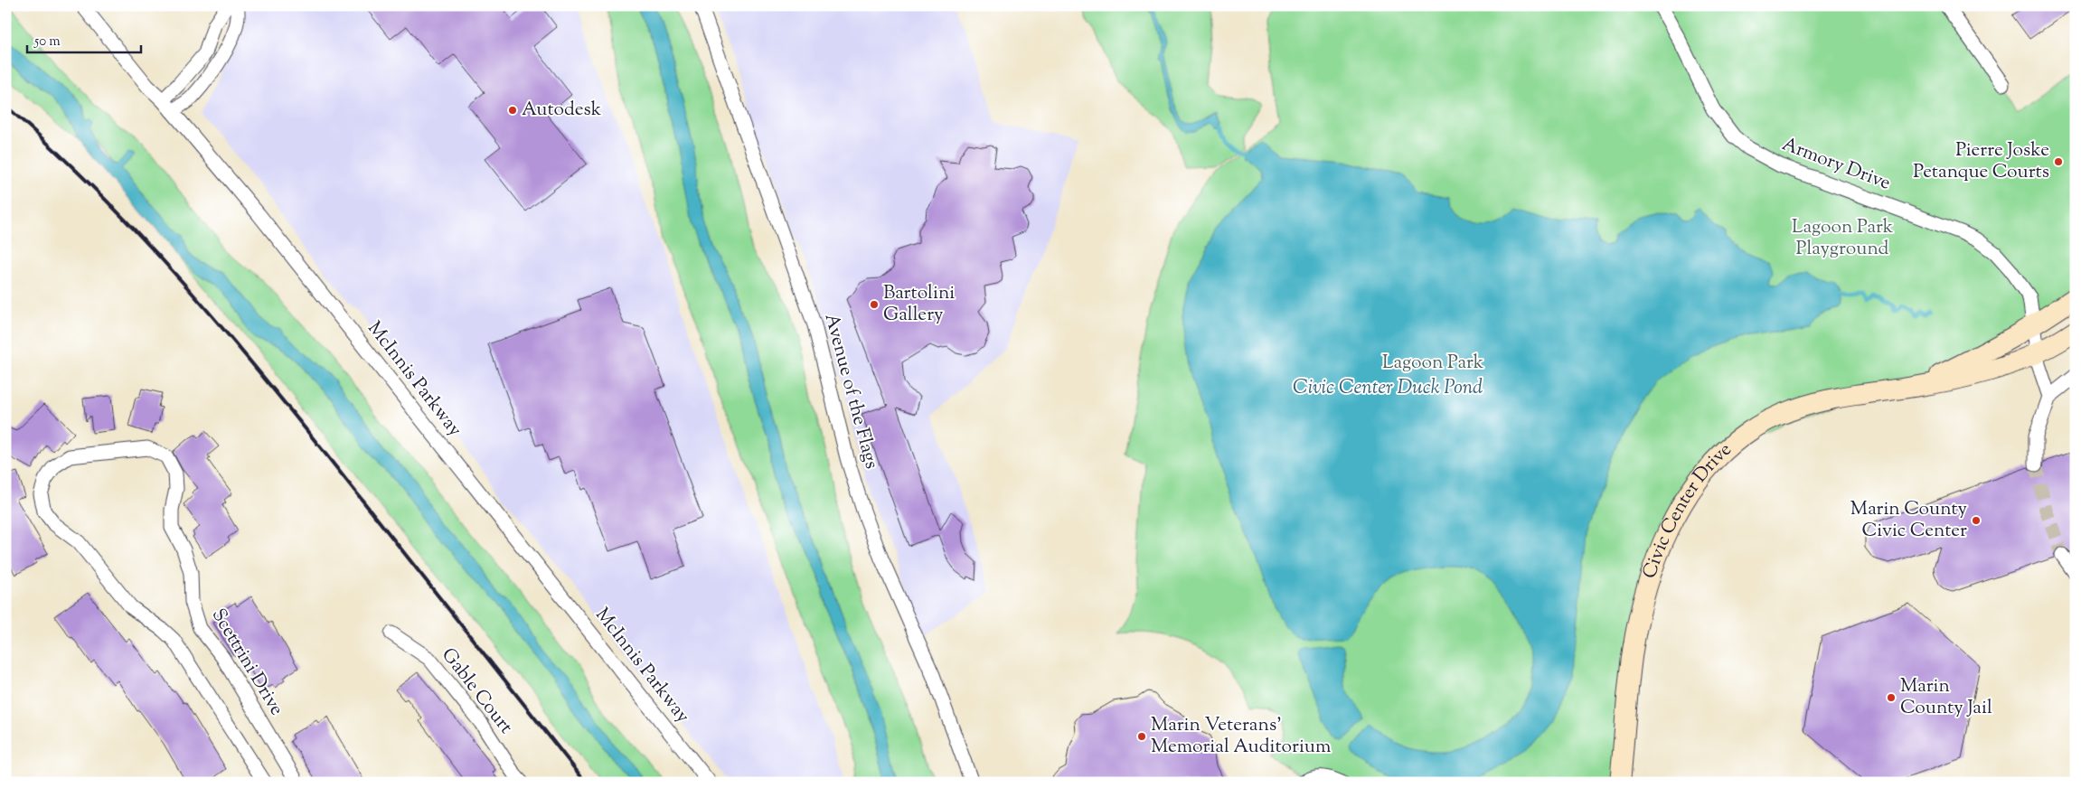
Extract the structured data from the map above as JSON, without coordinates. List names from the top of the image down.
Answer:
{
  "streets": {
    "street": [
      "Armory Drive",
      "McInnis Parkway",
      "Avenue of the Flags",
      "Civic Center Drive",
      "Scettrini Drive",
      "Gable Court"
    ]
  },
  "crossings": [
    ["Armory Drive", "Civic Center Drive"]
  ],
  "water": ["Civic Center Duck Pond"],
  "parks": ["Lagoon Park Playground", "Lagoon Park"],
  "places": [
    "Autodesk",
    "Pierre Joske Petanque Courts",
    "Bartolini Gallery",
    "Marin County Civic Center",
    "Marin County Jail",
    "Marin Veterans' Memorial Auditorium"
  ],
  "scale_bar": "50 m"
}
